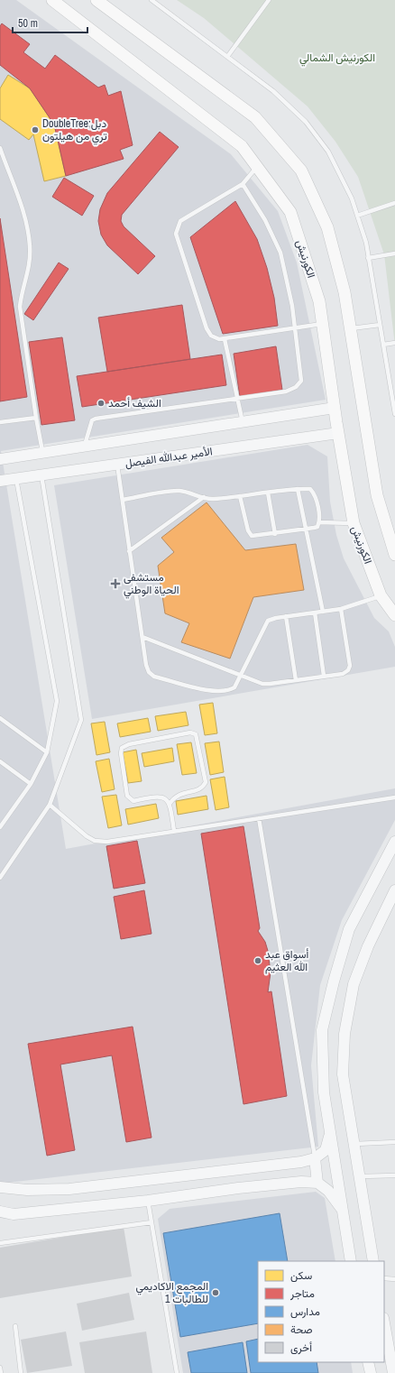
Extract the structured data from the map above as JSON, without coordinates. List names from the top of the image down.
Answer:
{
  "streets": {
    "main road": ["الكورنيش"],
    "street": ["الأمير عبدالله الفيصل"]
  },
  "crossings": [
    ["الكورنيش", "الأمير عبدالله الفيصل"]
  ],
  "parks": ["الكورنيش الشمالي"],
  "places": {
    "other": [
      "DoubleTree;دبل تري من هيلتون",
      "الشيف أحمد",
      "أسواق عبد الله العثيم",
      "المجمع الاكاديمي 1 للطالبات"
    ],
    "health": ["مستشفى الحياة الوطني"]
  },
  "legend": [
    "سكن",
    "متاجر",
    "مدارس",
    "صحة",
    "أخرى"
  ],
  "scale_bar": "50 m"
}
